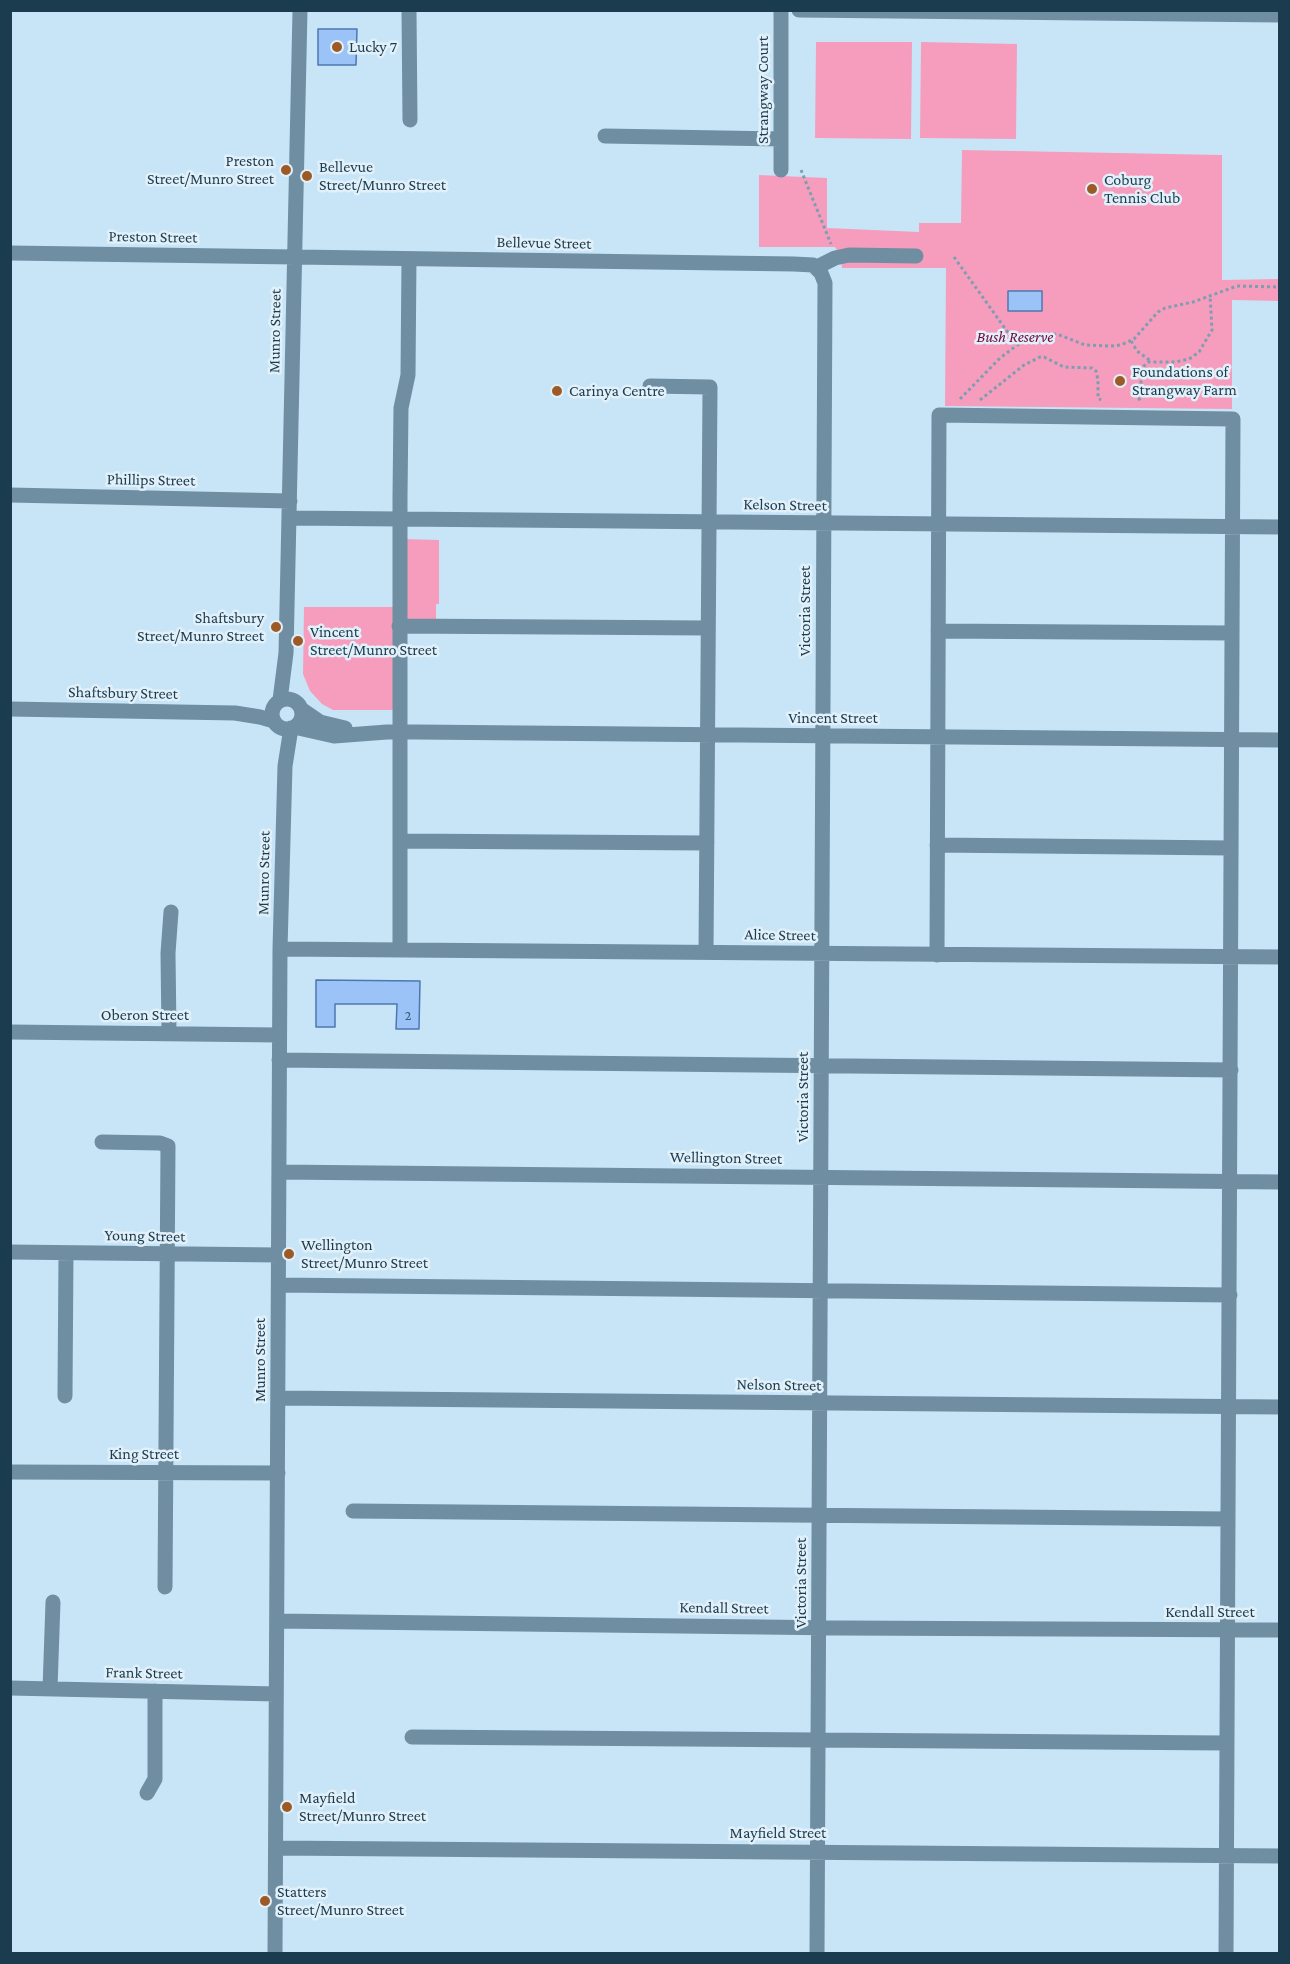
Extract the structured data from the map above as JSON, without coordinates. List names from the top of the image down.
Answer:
{
  "streets": {
    "street": [
      "Strangway Court",
      "Preston Street",
      "Bellevue Street",
      "Munro Street",
      "Phillips Street",
      "Kelson Street",
      "Victoria Street",
      "Shaftsbury Street",
      "Vincent Street",
      "Alice Street",
      "Oberon Street",
      "Wellington Street",
      "Young Street",
      "Nelson Street",
      "King Street",
      "Kendall Street",
      "Frank Street",
      "Mayfield Street"
    ]
  },
  "crossings": [
    ["Preston Street", "Bellevue Street"],
    ["Preston Street", "Munro Street"],
    ["Bellevue Street", "Munro Street"],
    ["Bellevue Street", "Victoria Street"],
    ["Munro Street", "Phillips Street"],
    ["Munro Street", "Kelson Street"],
    ["Munro Street", "Shaftsbury Street"],
    ["Munro Street", "Vincent Street"],
    ["Munro Street", "Alice Street"],
    ["Munro Street", "Oberon Street"],
    ["Munro Street", "Wellington Street"],
    ["Munro Street", "Young Street"],
    ["Munro Street", "Nelson Street"],
    ["Munro Street", "King Street"],
    ["Munro Street", "Kendall Street"],
    ["Munro Street", "Frank Street"],
    ["Munro Street", "Mayfield Street"],
    ["Kelson Street", "Victoria Street"],
    ["Victoria Street", "Vincent Street"],
    ["Victoria Street", "Alice Street"],
    ["Victoria Street", "Wellington Street"],
    ["Victoria Street", "Nelson Street"],
    ["Victoria Street", "Kendall Street"],
    ["Victoria Street", "Mayfield Street"],
    ["Shaftsbury Street", "Vincent Street"]
  ],
  "parks": ["Bush Reserve"],
  "places": [
    "Lucky 7",
    "Preston Street/Munro Street",
    "Bellevue Street/Munro Street",
    "Coburg Tennis Club",
    "Foundations of Strangway Farm",
    "Carinya Centre",
    "Shaftsbury Street/Munro Street",
    "Vincent Street/Munro Street",
    "Wellington Street/Munro Street",
    "Mayfield Street/Munro Street",
    "Statters Street/Munro Street"
  ],
  "house_numbers": ["2"]
}
